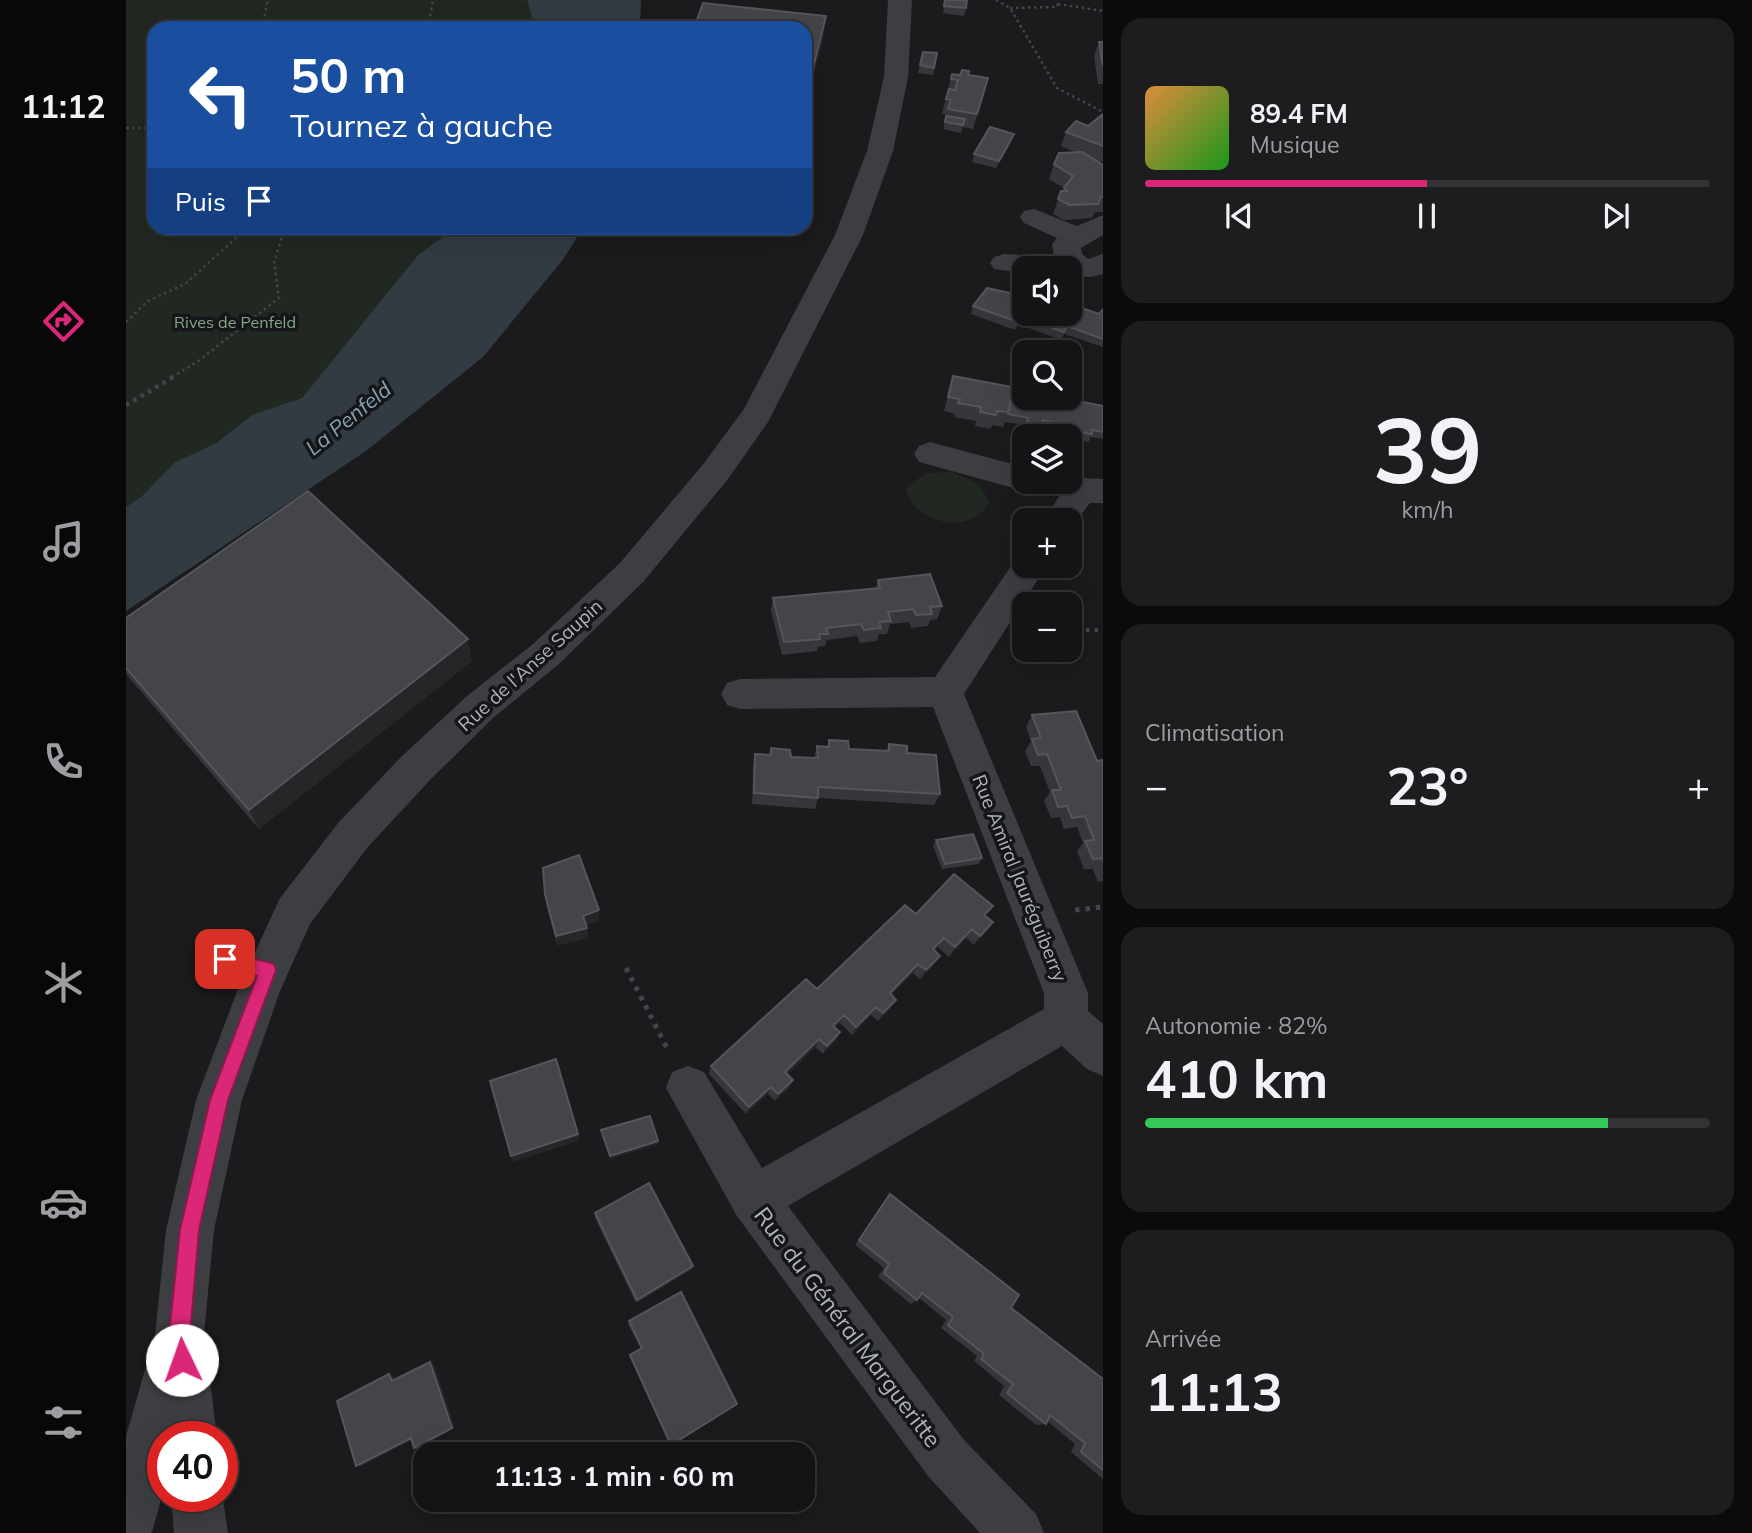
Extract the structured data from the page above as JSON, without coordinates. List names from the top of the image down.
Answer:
{
  "streets": {
    "street": ["Rue de l'Anse Saupin", "Rue Amiral Jauréguiberry", "Rue du Général Margueritte"]
  },
  "crossings": [
    ["Rue Amiral Jauréguiberry", "Rue du Général Margueritte"]
  ],
  "water": ["La Penfeld"],
  "parks": ["Rives de Penfeld"],
  "page": {
    "tabs": "11:12",
    "turn": ["50 m", "Tournez à gauche"],
    "song": ["89.4 FM", "Musique"],
    "then": "Puis",
    "map_buttons": ["+", "−"],
    "tile": [
      ["39", "km/h"],
      "Climatisation",
      ["Autonomie · 82%", "410 km"],
      ["Arrivée", "11:13"]
    ],
    "heat": ["−", "23°", "+"],
    "limit": "40",
    "trip": "11:13 · 1 min · 60 m"
  }
}
